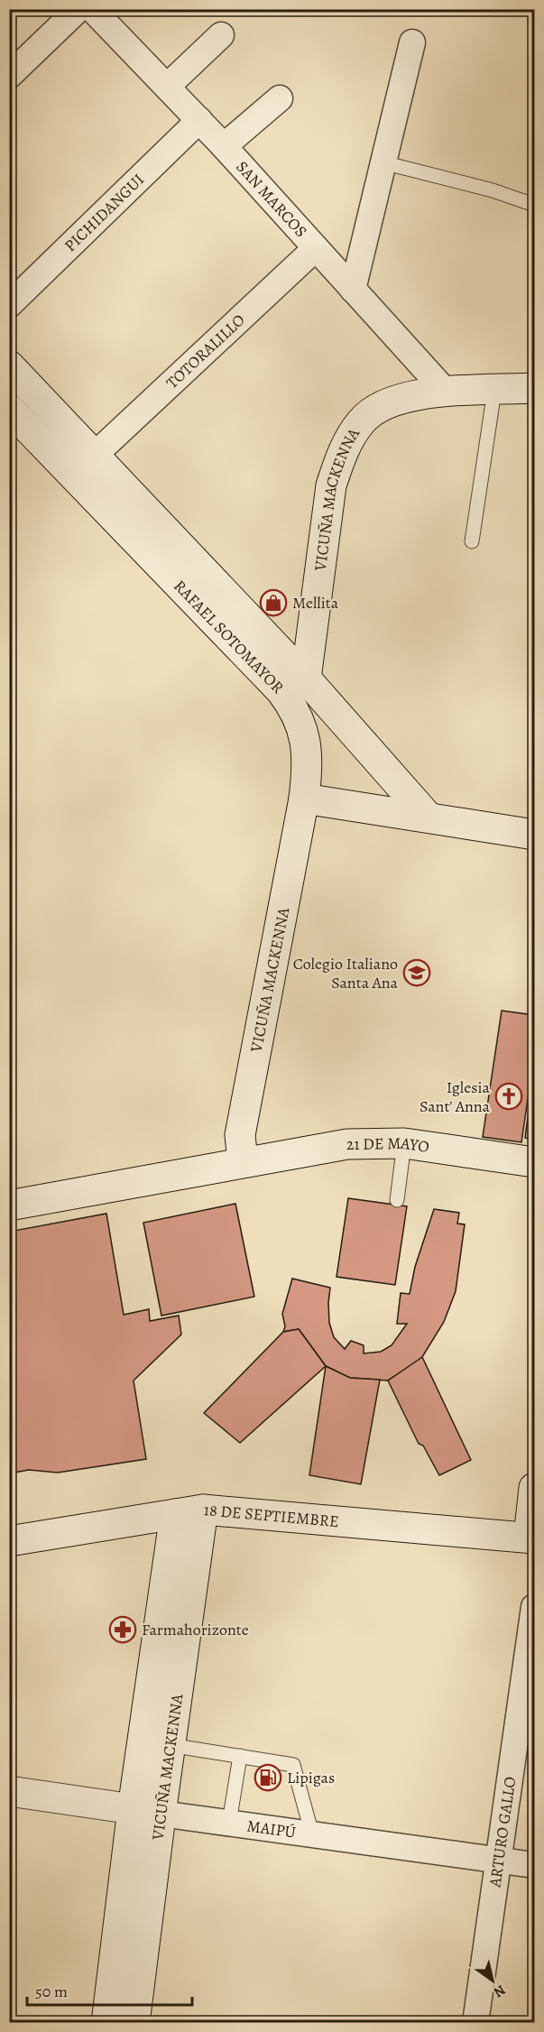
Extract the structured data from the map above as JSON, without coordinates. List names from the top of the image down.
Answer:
{
  "streets": {
    "main road": [
      "VICUÑA MACKENNA",
      "RAFAEL SOTOMAYOR",
      "21 DE MAYO",
      "18 DE SEPTIEMBRE",
      "MAIPÚ"
    ],
    "street": [
      "SAN MARCOS",
      "PICHIDANGUI",
      "TOTORALILLO",
      "ARTURO GALLO"
    ]
  },
  "crossings": [
    ["SAN MARCOS", "PICHIDANGUI"],
    ["SAN MARCOS", "TOTORALILLO"],
    ["SAN MARCOS", "VICUÑA MACKENNA"],
    ["TOTORALILLO", "RAFAEL SOTOMAYOR"],
    ["VICUÑA MACKENNA", "RAFAEL SOTOMAYOR"],
    ["VICUÑA MACKENNA", "21 DE MAYO"],
    ["VICUÑA MACKENNA", "18 DE SEPTIEMBRE"],
    ["VICUÑA MACKENNA", "MAIPÚ"],
    ["MAIPÚ", "ARTURO GALLO"]
  ],
  "places": {
    "shop": ["Mellita"],
    "school or university": ["Colegio Italiano Santa Ana"],
    "church": ["Iglesia Sant' Anna"],
    "pharmacy": ["Farmahorizonte"],
    "fuel station": ["Lipigas"]
  },
  "scale_bar": "50 m",
  "north": "bottom right"
}
